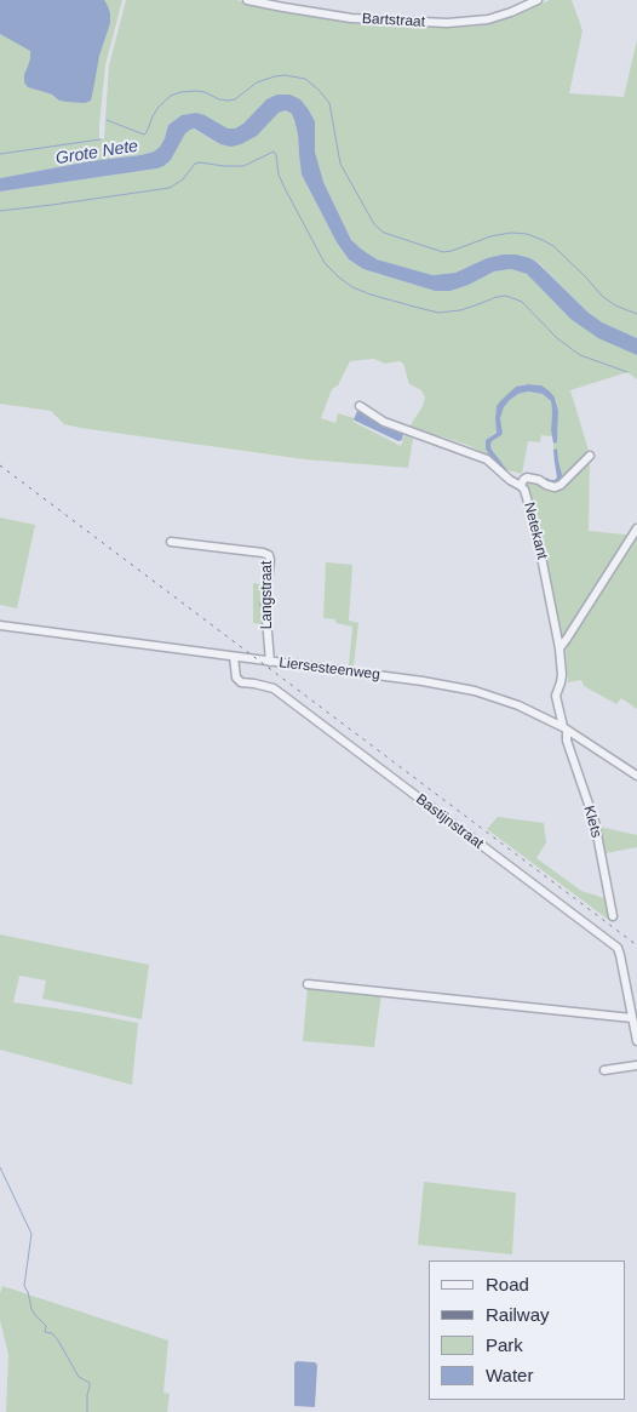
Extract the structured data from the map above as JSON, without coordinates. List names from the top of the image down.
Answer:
{
  "streets": {
    "street": [
      "Bartstraat",
      "Netekant",
      "Langstraat",
      "Liersesteenweg",
      "Bastijnstraat",
      "Klets"
    ]
  },
  "crossings": [
    ["Netekant", "Liersesteenweg"],
    ["Netekant", "Klets"],
    ["Langstraat", "Liersesteenweg"],
    ["Liersesteenweg", "Bastijnstraat"],
    ["Liersesteenweg", "Klets"]
  ],
  "water": ["Grote Nete"],
  "legend": [
    "Road",
    "Railway",
    "Park",
    "Water"
  ]
}
